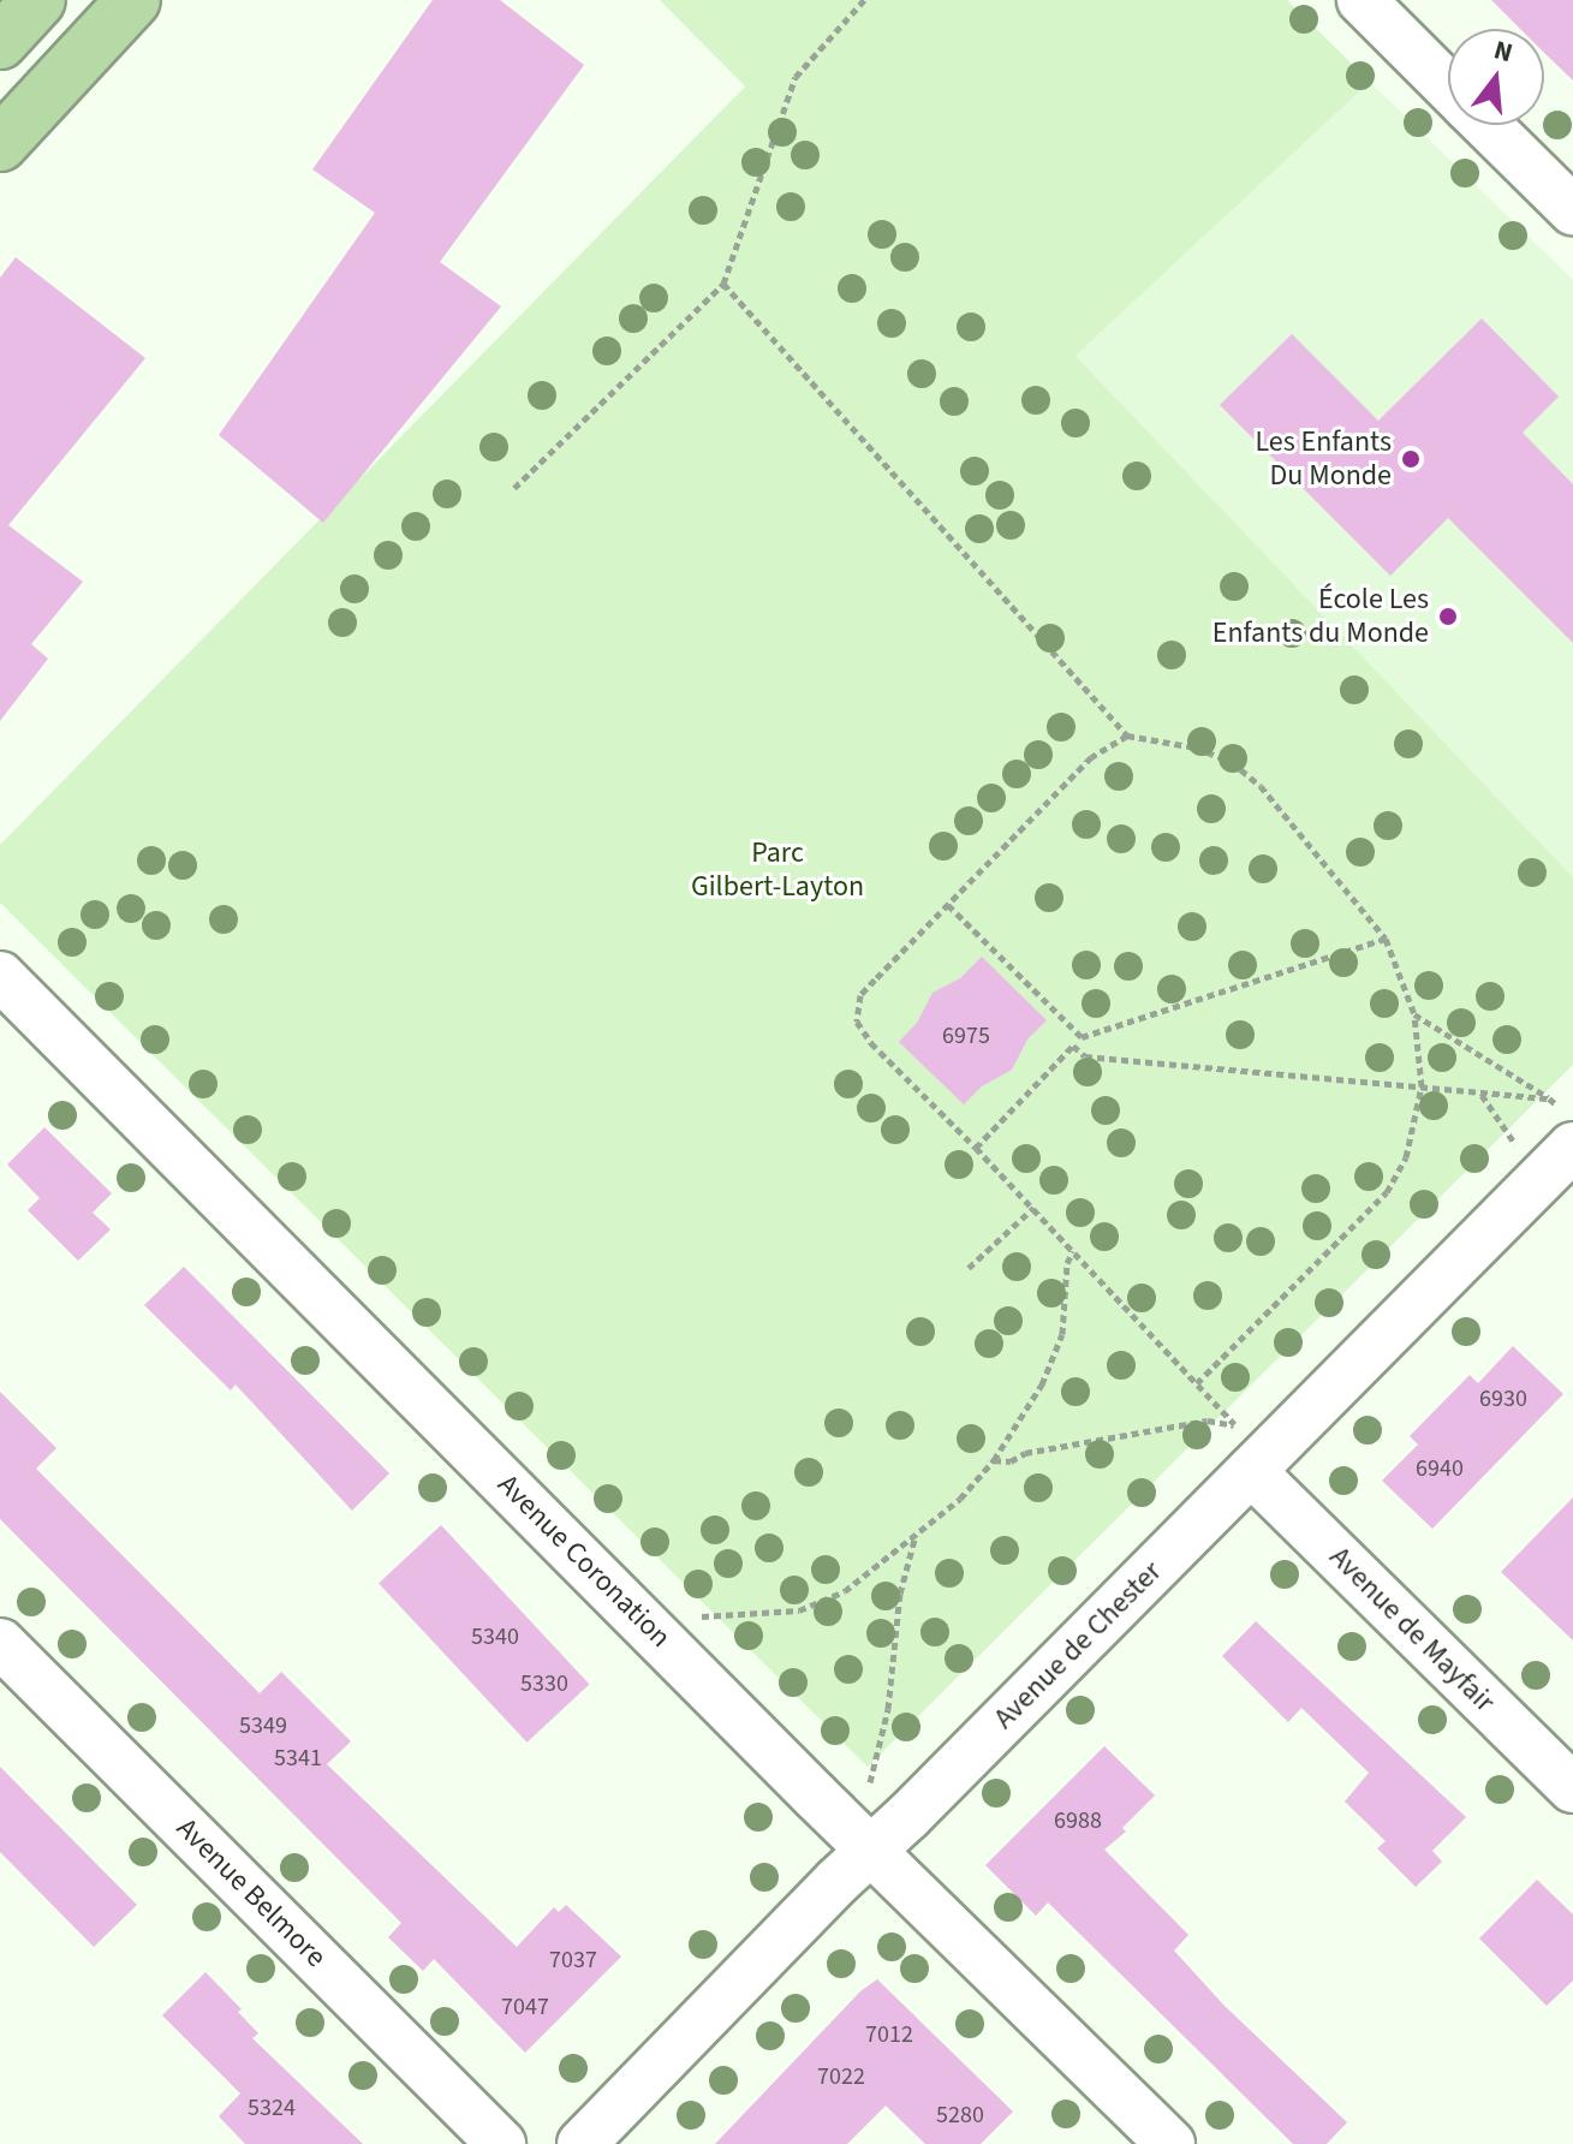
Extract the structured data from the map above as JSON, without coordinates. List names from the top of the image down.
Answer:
{
  "streets": {
    "street": [
      "Avenue Coronation",
      "Avenue de Mayfair",
      "Avenue de Chester",
      "Avenue Belmore"
    ]
  },
  "crossings": [
    ["Avenue Coronation", "Avenue de Chester"],
    ["Avenue de Mayfair", "Avenue de Chester"]
  ],
  "parks": ["Parc Gilbert-Layton"],
  "places": ["Les Enfants Du Monde", "École Les Enfants du Monde"],
  "house_numbers": [
    "6975",
    "6930",
    "6940",
    "5340",
    "5330",
    "5349",
    "5341",
    "6988",
    "7037",
    "7047",
    "7012",
    "7022",
    "5324",
    "5280"
  ],
  "north": "top"
}
